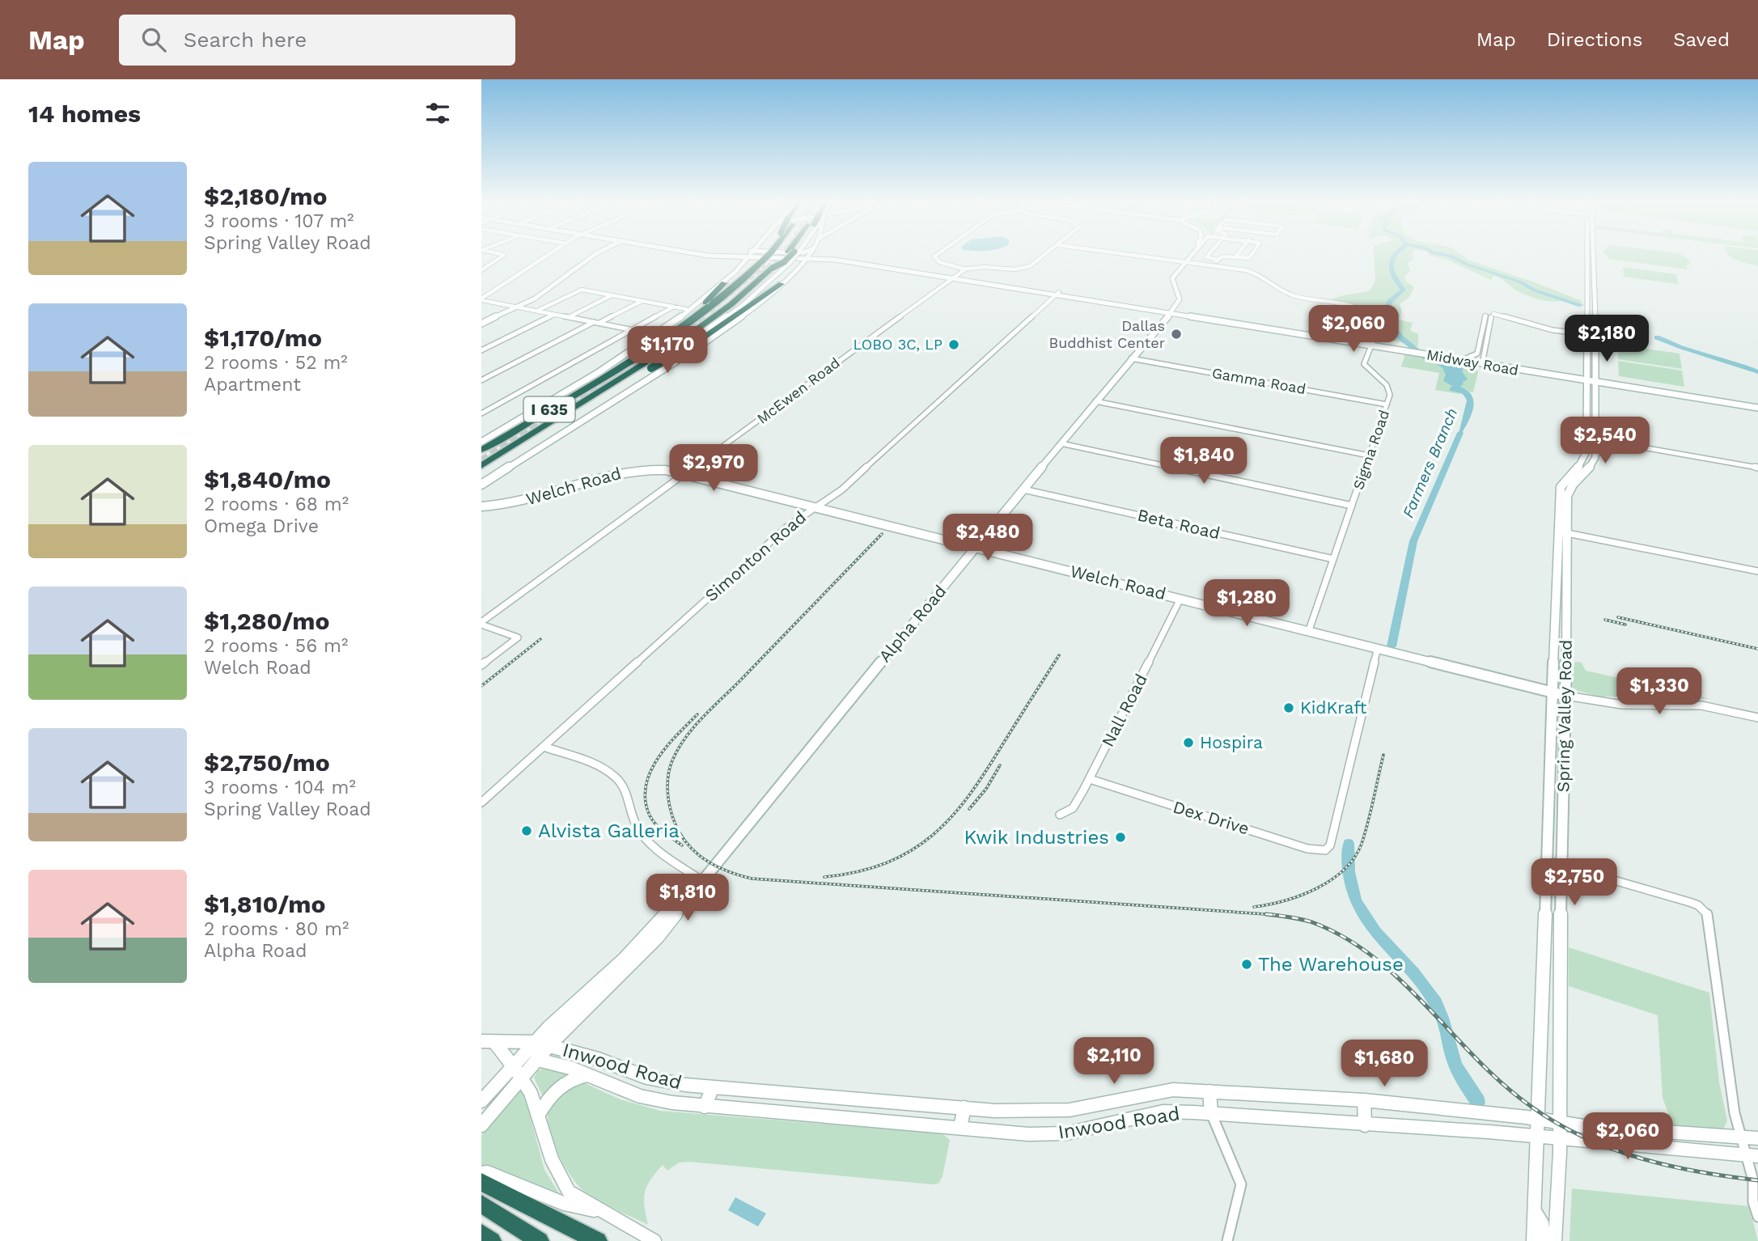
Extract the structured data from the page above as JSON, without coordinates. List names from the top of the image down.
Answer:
{
  "streets": {
    "highway": ["I 635"],
    "main road": [
      "Midway Road",
      "Welch Road",
      "Alpha Road",
      "Spring Valley Road",
      "Inwood Road"
    ],
    "street": [
      "Gamma Road",
      "McEwen Road",
      "Sigma Road",
      "Beta Road",
      "Simonton Road",
      "Nall Road",
      "Dex Drive"
    ]
  },
  "crossings": [
    ["Midway Road", "McEwen Road"],
    ["Midway Road", "Sigma Road"],
    ["Midway Road", "Simonton Road"],
    ["Midway Road", "Alpha Road"],
    ["Midway Road", "Spring Valley Road"],
    ["Gamma Road", "Sigma Road"],
    ["Gamma Road", "Alpha Road"],
    ["McEwen Road", "Welch Road"],
    ["Sigma Road", "Welch Road"],
    ["Sigma Road", "Beta Road"],
    ["Welch Road", "Simonton Road"],
    ["Welch Road", "Alpha Road"],
    ["Welch Road", "Nall Road"],
    ["Welch Road", "Spring Valley Road"],
    ["Welch Road", "Dex Drive"],
    ["Beta Road", "Alpha Road"],
    ["Alpha Road", "Inwood Road"],
    ["Nall Road", "Dex Drive"],
    ["Spring Valley Road", "Inwood Road"]
  ],
  "water": ["Farmers Branch"],
  "places": [
    "Dallas Buddhist Center",
    "LOBO 3C, LP",
    "KidKraft",
    "Hospira",
    "Alvista Galleria",
    "Kwik Industries",
    "The Warehouse"
  ],
  "page": {
    "header": "Map",
    "search": "Search here",
    "nav": ["Map", "Directions", "Saved"],
    "heading": "14 homes",
    "list": [
      {
        "name": "$2,180/mo",
        "note": "3 rooms · 107 m² · Spring Valley Road"
      },
      {
        "name": "$1,170/mo",
        "note": "2 rooms · 52 m² · Apartment"
      },
      {
        "name": "$1,840/mo",
        "note": "2 rooms · 68 m² · Omega Drive"
      },
      {
        "name": "$1,280/mo",
        "note": "2 rooms · 56 m² · Welch Road"
      },
      {
        "name": "$2,750/mo",
        "note": "3 rooms · 104 m² · Spring Valley Road"
      },
      {
        "name": "$1,810/mo",
        "note": "2 rooms · 80 m² · Alpha Road"
      }
    ],
    "price": [
      "$2,060",
      "$2,180",
      "$1,170",
      "$2,540",
      "$1,840",
      "$2,970",
      "$2,480",
      "$1,280",
      "$1,330",
      "$2,750",
      "$1,810",
      "$2,110",
      "$1,680",
      "$2,060"
    ]
  }
}
